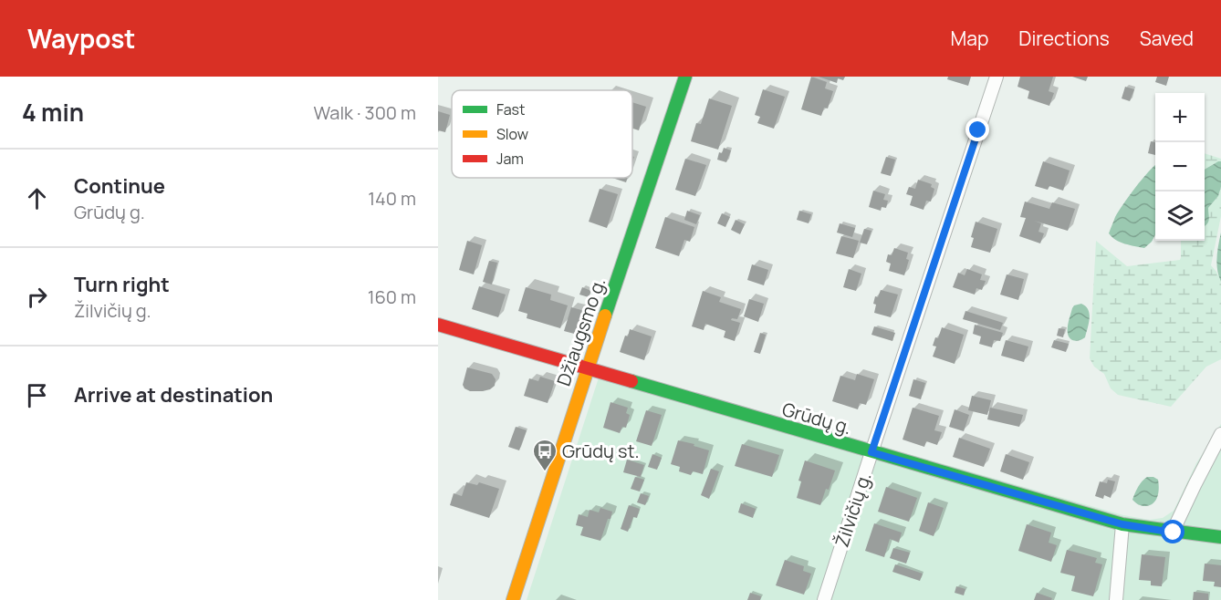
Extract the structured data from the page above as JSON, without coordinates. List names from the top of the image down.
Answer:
{
  "streets": {
    "street": ["Džiaugsmo g.", "Grūdų g.", "Žilvičių g."]
  },
  "crossings": [
    ["Džiaugsmo g.", "Grūdų g."],
    ["Grūdų g.", "Žilvičių g."]
  ],
  "places": {
    "bus stop": ["Grūdų st."]
  },
  "legend": ["Fast", "Slow", "Jam"],
  "page": {
    "header": "Waypost",
    "nav": ["Map", "Directions", "Saved"],
    "heading": ["4 min", "Walk · 300 m"],
    "map_buttons": ["+", "−"],
    "list": [
      ["Continue", "Grūdų g.", "140 m"],
      ["Turn right", "Žilvičių g.", "160 m"],
      "Arrive at destination"
    ]
  }
}
